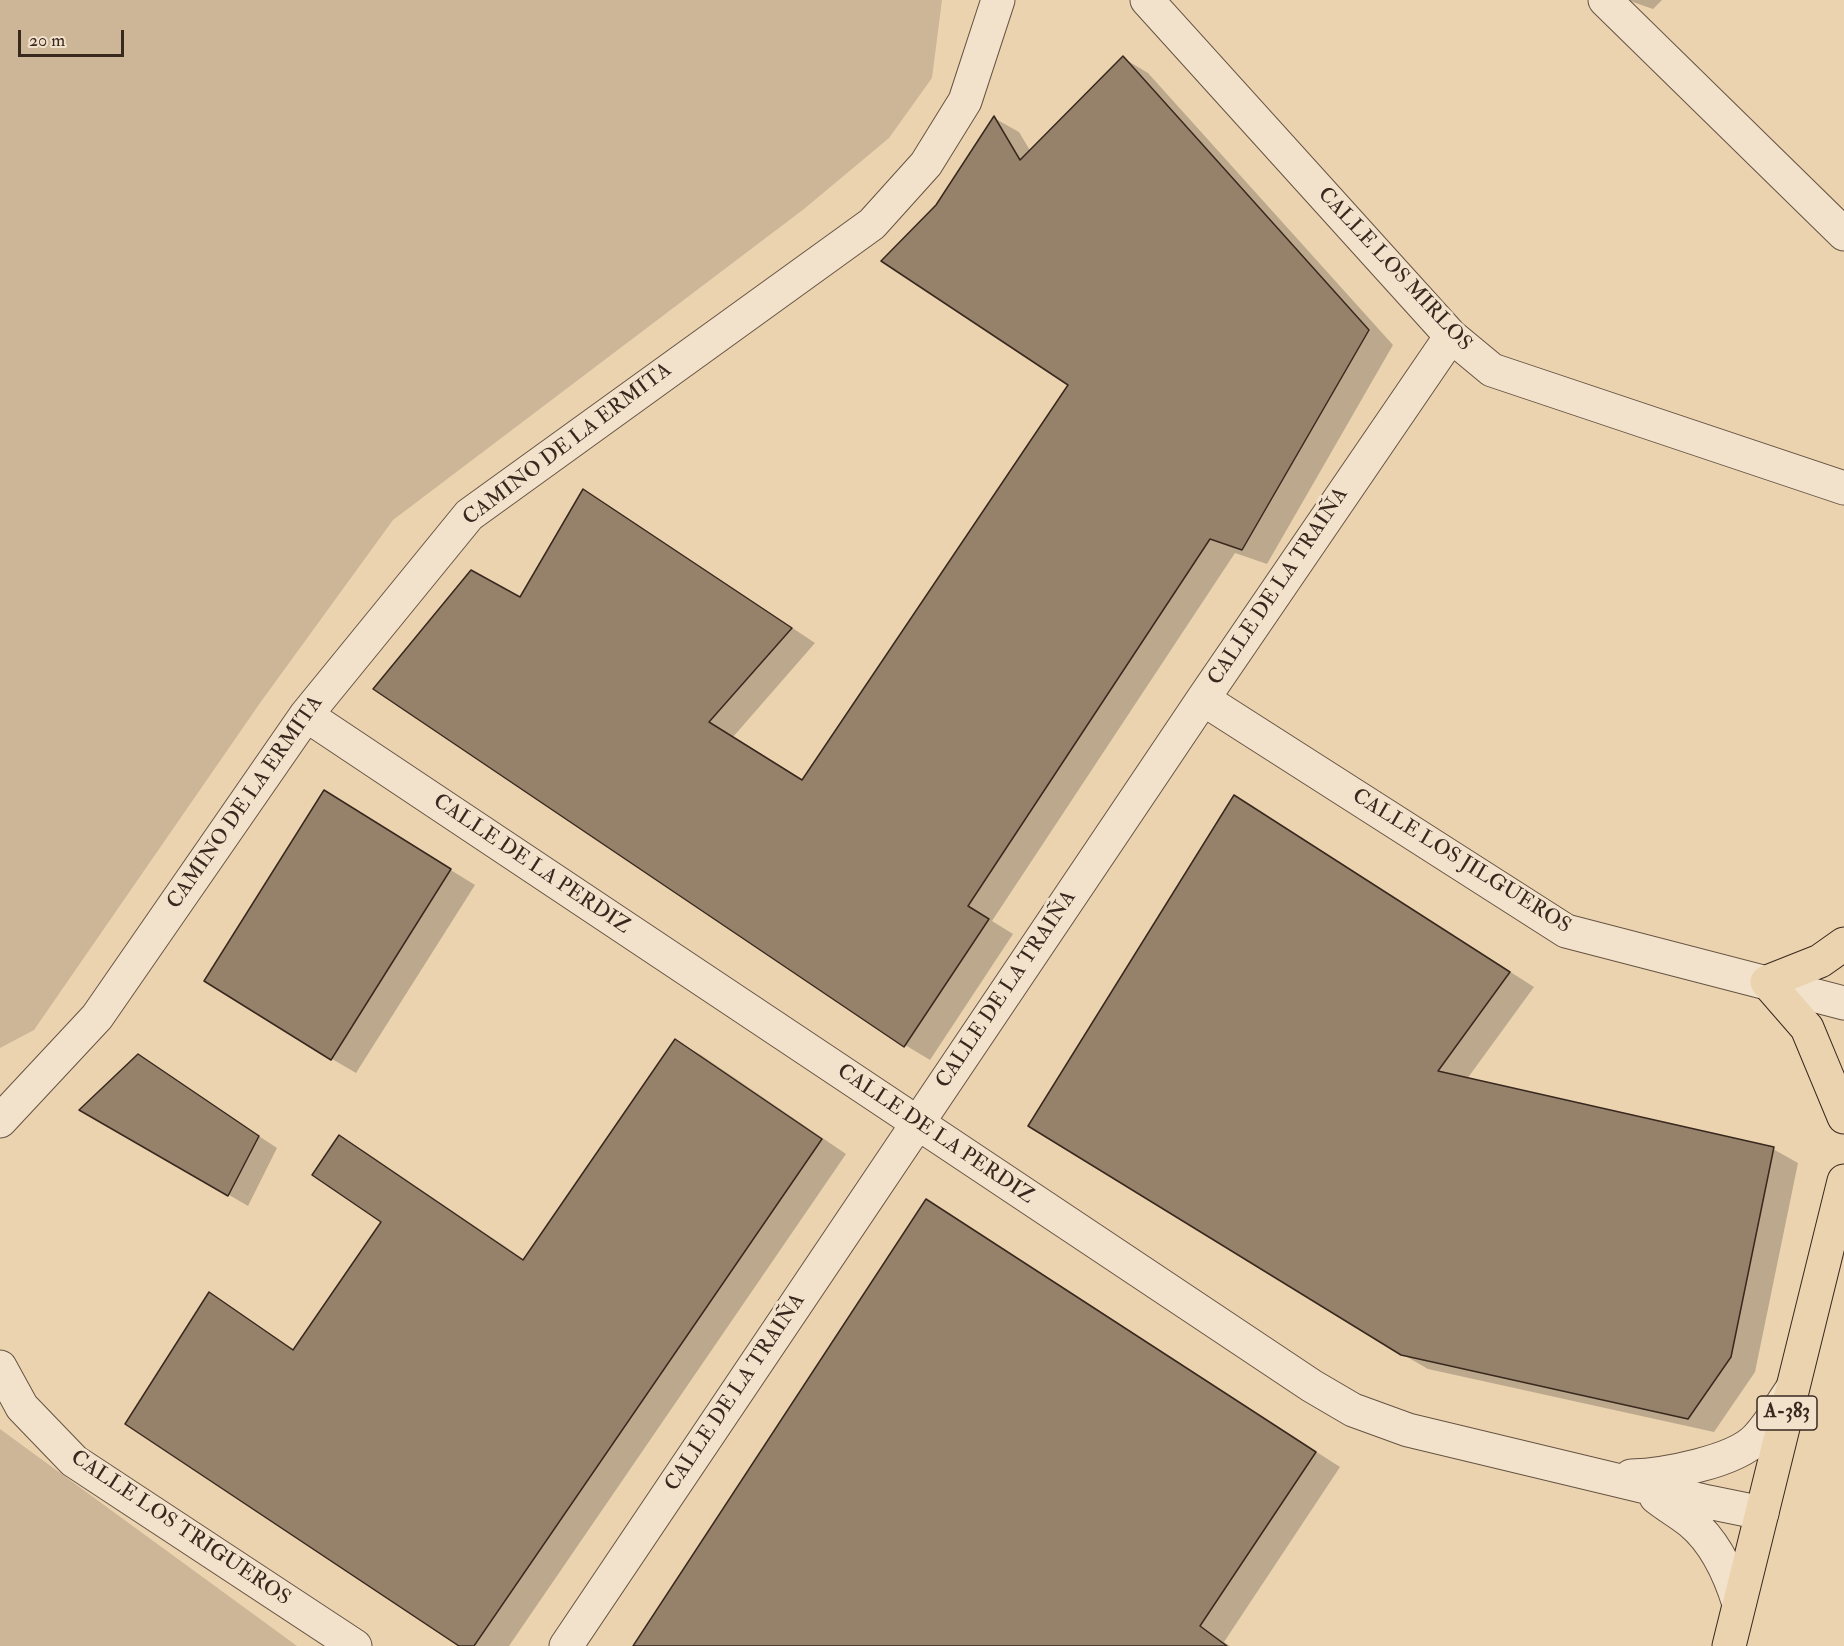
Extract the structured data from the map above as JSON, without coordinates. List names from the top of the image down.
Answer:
{
  "streets": {
    "main road": ["A-383"],
    "street": [
      "CALLE LOS MIRLOS",
      "CAMINO DE LA ERMITA",
      "CALLE DE LA TRAIÑA",
      "CALLE LOS JILGUEROS",
      "CALLE DE LA PERDIZ",
      "CALLE LOS TRIGUEROS"
    ]
  },
  "crossings": [
    ["CALLE LOS MIRLOS", "CALLE DE LA TRAIÑA"],
    ["CAMINO DE LA ERMITA", "CALLE DE LA PERDIZ"],
    ["CALLE DE LA TRAIÑA", "CALLE LOS JILGUEROS"],
    ["CALLE DE LA TRAIÑA", "CALLE DE LA PERDIZ"],
    ["CALLE DE LA PERDIZ", "A-383"]
  ],
  "scale_bar": "20 m"
}
